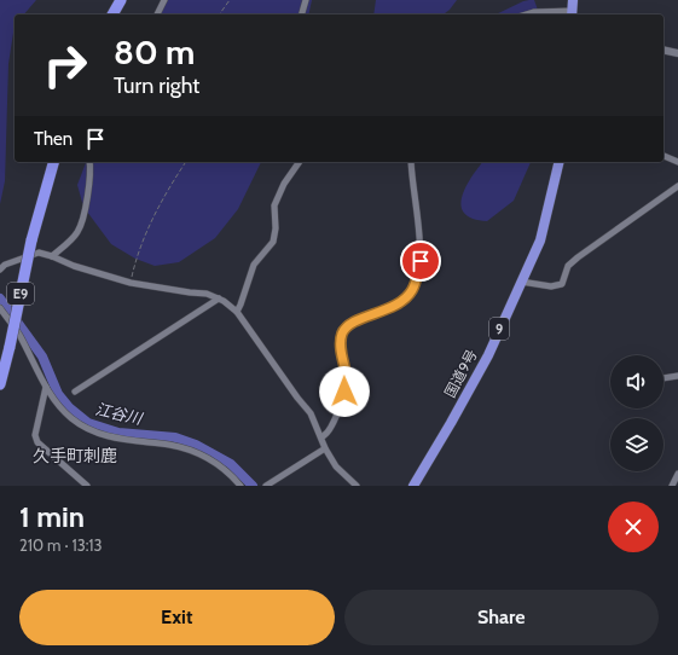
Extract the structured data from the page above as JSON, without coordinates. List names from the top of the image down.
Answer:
{
  "streets": {
    "highway": ["E9", "9", "国道9号"]
  },
  "districts": ["久手町刺鹿"],
  "water": ["江谷川"],
  "page": {
    "turn": ["80 m", "Turn right"],
    "then": "Then",
    "heading": ["1 min", "210 m · 13:13"],
    "buttons": ["Exit", "Share"]
  }
}
